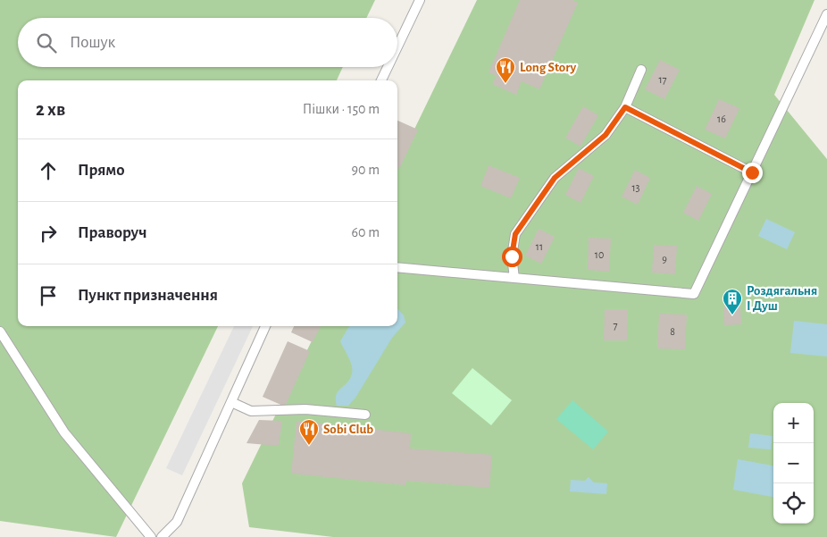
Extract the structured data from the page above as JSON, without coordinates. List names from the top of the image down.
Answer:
{
  "places": {
    "restaurant": ["Long Story", "Sobi Club"],
    "building": ["Роздягальня І Душ"]
  },
  "house_numbers": [
    "17",
    "16",
    "13",
    "11",
    "10",
    "9",
    "7",
    "8"
  ],
  "page": {
    "search": "Пошук",
    "heading": ["2 хв", "Пішки · 150 m"],
    "list": [
      ["Прямо", "90 m"],
      ["Праворуч", "60 m"],
      "Пункт призначення"
    ],
    "map_buttons": ["+", "−"]
  }
}
